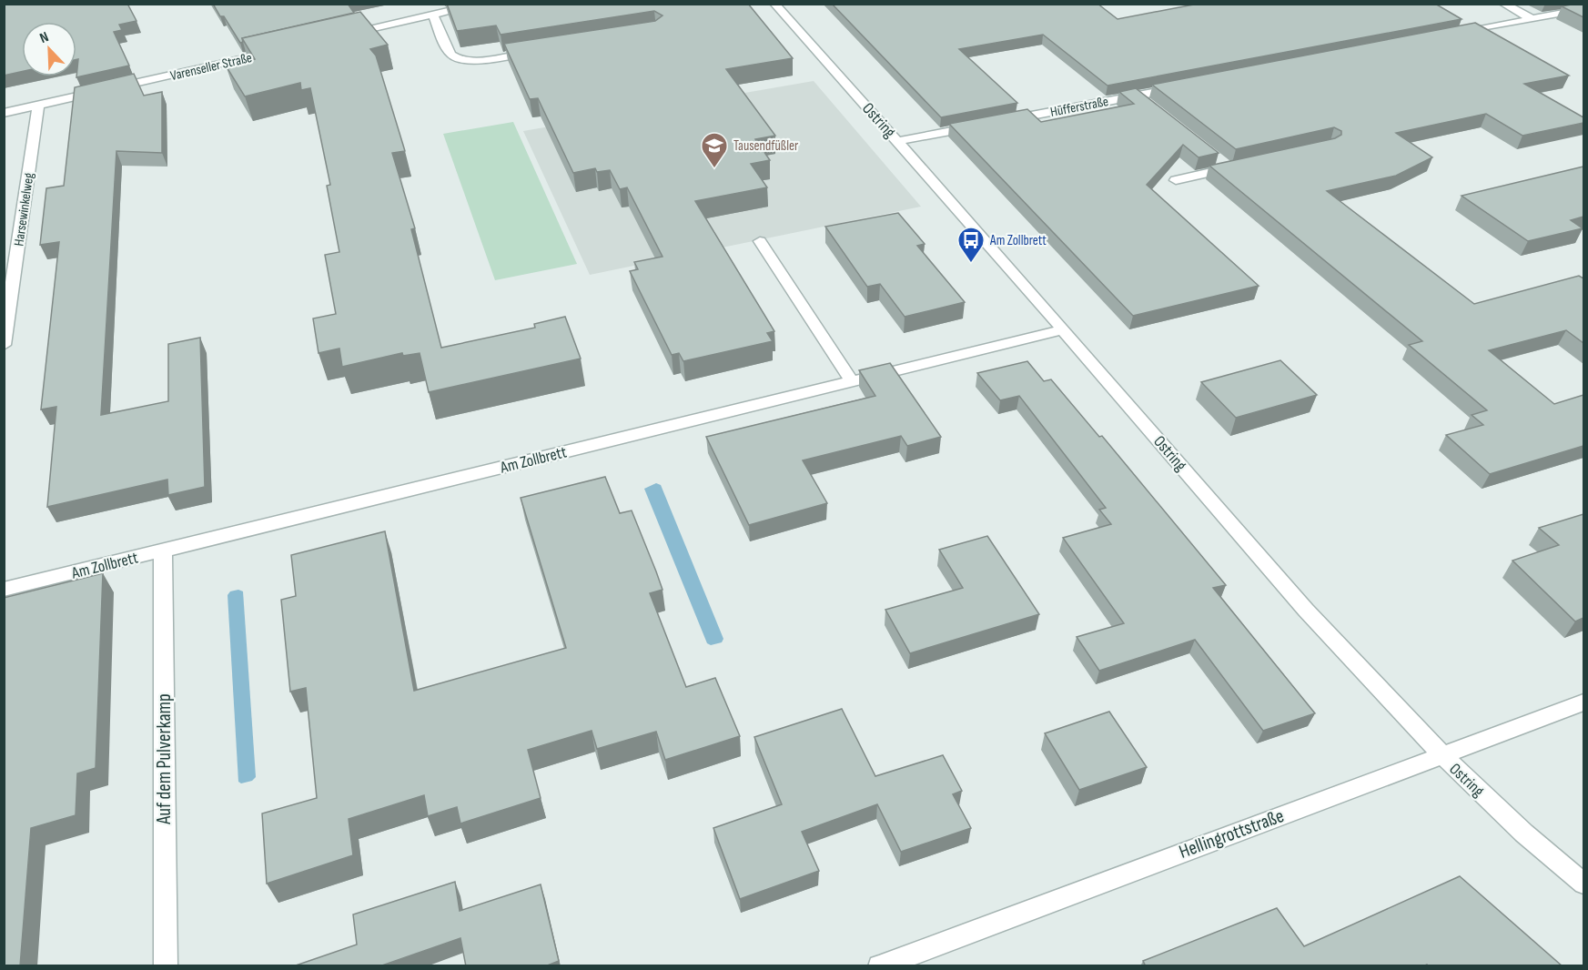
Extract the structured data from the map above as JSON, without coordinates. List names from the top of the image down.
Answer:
{
  "streets": {
    "street": [
      "Varenseller Straße",
      "Hüfferstraße",
      "Ostring",
      "Harsewinkelweg",
      "Am Zollbrett",
      "Auf dem Pulverkamp",
      "Hellingrottstraße"
    ]
  },
  "crossings": [
    ["Varenseller Straße", "Harsewinkelweg"],
    ["Ostring", "Am Zollbrett"],
    ["Ostring", "Hellingrottstraße"],
    ["Am Zollbrett", "Auf dem Pulverkamp"]
  ],
  "places": {
    "school or university": ["Tausendfüßler"],
    "bus stop": ["Am Zollbrett"]
  },
  "north": "top left"
}
